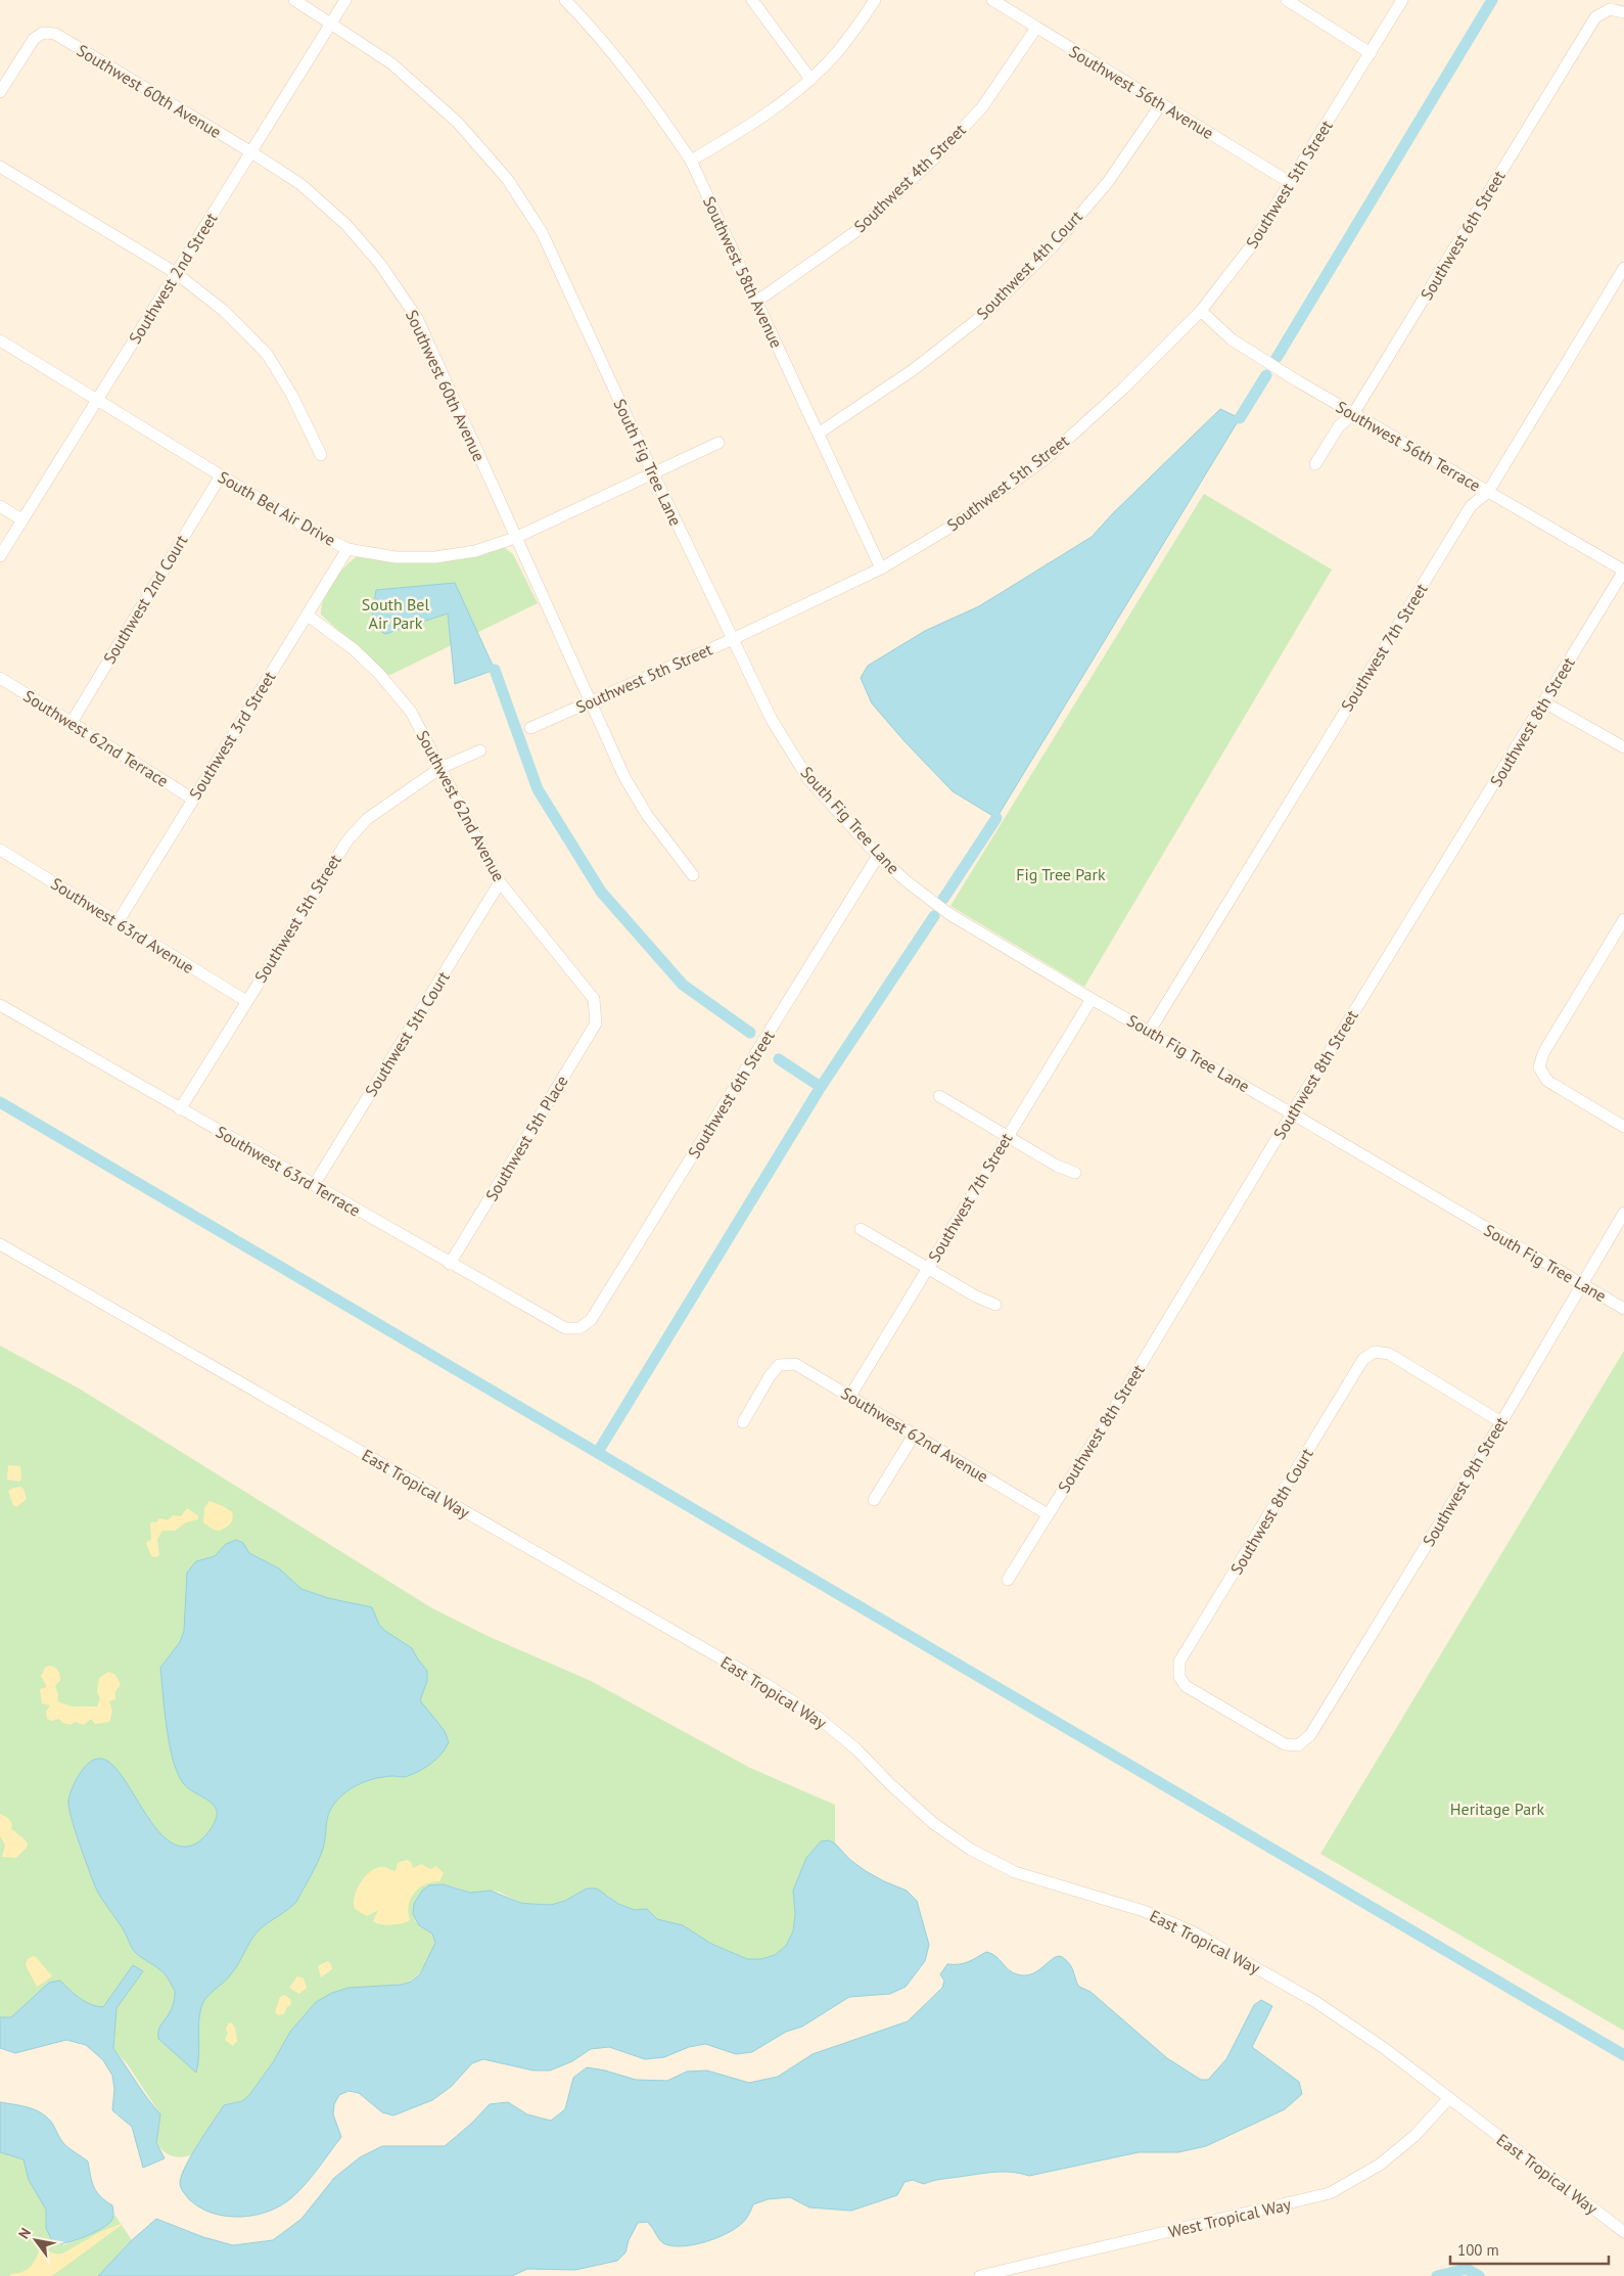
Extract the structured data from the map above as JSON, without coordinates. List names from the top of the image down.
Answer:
{
  "streets": {
    "street": [
      "Southwest 60th Avenue",
      "Southwest 56th Avenue",
      "Southwest 4th Street",
      "Southwest 5th Street",
      "Southwest 6th Street",
      "Southwest 4th Court",
      "Southwest 58th Avenue",
      "Southwest 2nd Street",
      "Southwest 56th Terrace",
      "South Fig Tree Lane",
      "South Bel Air Drive",
      "Southwest 2nd Court",
      "Southwest 7th Street",
      "Southwest 8th Street",
      "Southwest 3rd Street",
      "Southwest 62nd Terrace",
      "Southwest 62nd Avenue",
      "Southwest 63rd Avenue",
      "Southwest 5th Court",
      "Southwest 5th Place",
      "Southwest 63rd Terrace",
      "Southwest 9th Street",
      "East Tropical Way",
      "Southwest 8th Court",
      "West Tropical Way"
    ]
  },
  "crossings": [
    ["Southwest 60th Avenue", "Southwest 5th Street"],
    ["Southwest 60th Avenue", "Southwest 2nd Street"],
    ["Southwest 60th Avenue", "South Bel Air Drive"],
    ["Southwest 56th Avenue", "Southwest 4th Street"],
    ["Southwest 56th Avenue", "Southwest 5th Street"],
    ["Southwest 56th Avenue", "Southwest 4th Court"],
    ["Southwest 4th Street", "Southwest 58th Avenue"],
    ["Southwest 5th Street", "Southwest 58th Avenue"],
    ["Southwest 5th Street", "Southwest 56th Terrace"],
    ["Southwest 5th Street", "South Fig Tree Lane"],
    ["Southwest 5th Street", "Southwest 62nd Avenue"],
    ["Southwest 5th Street", "Southwest 63rd Avenue"],
    ["Southwest 5th Street", "Southwest 63rd Terrace"],
    ["Southwest 6th Street", "Southwest 56th Terrace"],
    ["Southwest 6th Street", "South Fig Tree Lane"],
    ["Southwest 6th Street", "Southwest 63rd Terrace"],
    ["Southwest 4th Court", "Southwest 58th Avenue"],
    ["Southwest 2nd Street", "South Fig Tree Lane"],
    ["Southwest 2nd Street", "South Bel Air Drive"],
    ["Southwest 56th Terrace", "Southwest 7th Street"],
    ["Southwest 56th Terrace", "Southwest 8th Street"],
    ["South Fig Tree Lane", "South Bel Air Drive"],
    ["South Fig Tree Lane", "Southwest 7th Street"],
    ["South Fig Tree Lane", "Southwest 8th Street"],
    ["South Fig Tree Lane", "Southwest 9th Street"],
    ["South Bel Air Drive", "Southwest 2nd Court"],
    ["South Bel Air Drive", "Southwest 3rd Street"],
    ["Southwest 2nd Court", "Southwest 62nd Terrace"],
    ["Southwest 7th Street", "Southwest 62nd Avenue"],
    ["Southwest 8th Street", "Southwest 62nd Avenue"],
    ["Southwest 3rd Street", "Southwest 62nd Terrace"],
    ["Southwest 3rd Street", "Southwest 62nd Avenue"],
    ["Southwest 3rd Street", "Southwest 63rd Avenue"],
    ["Southwest 62nd Avenue", "Southwest 5th Court"],
    ["Southwest 62nd Avenue", "Southwest 5th Place"],
    ["Southwest 5th Court", "Southwest 63rd Terrace"],
    ["Southwest 5th Place", "Southwest 63rd Terrace"],
    ["Southwest 9th Street", "Southwest 8th Court"],
    ["East Tropical Way", "West Tropical Way"]
  ],
  "parks": ["South Bel Air Park", "Fig Tree Park", "Heritage Park"],
  "scale_bar": "100 m",
  "north": "top left"
}
